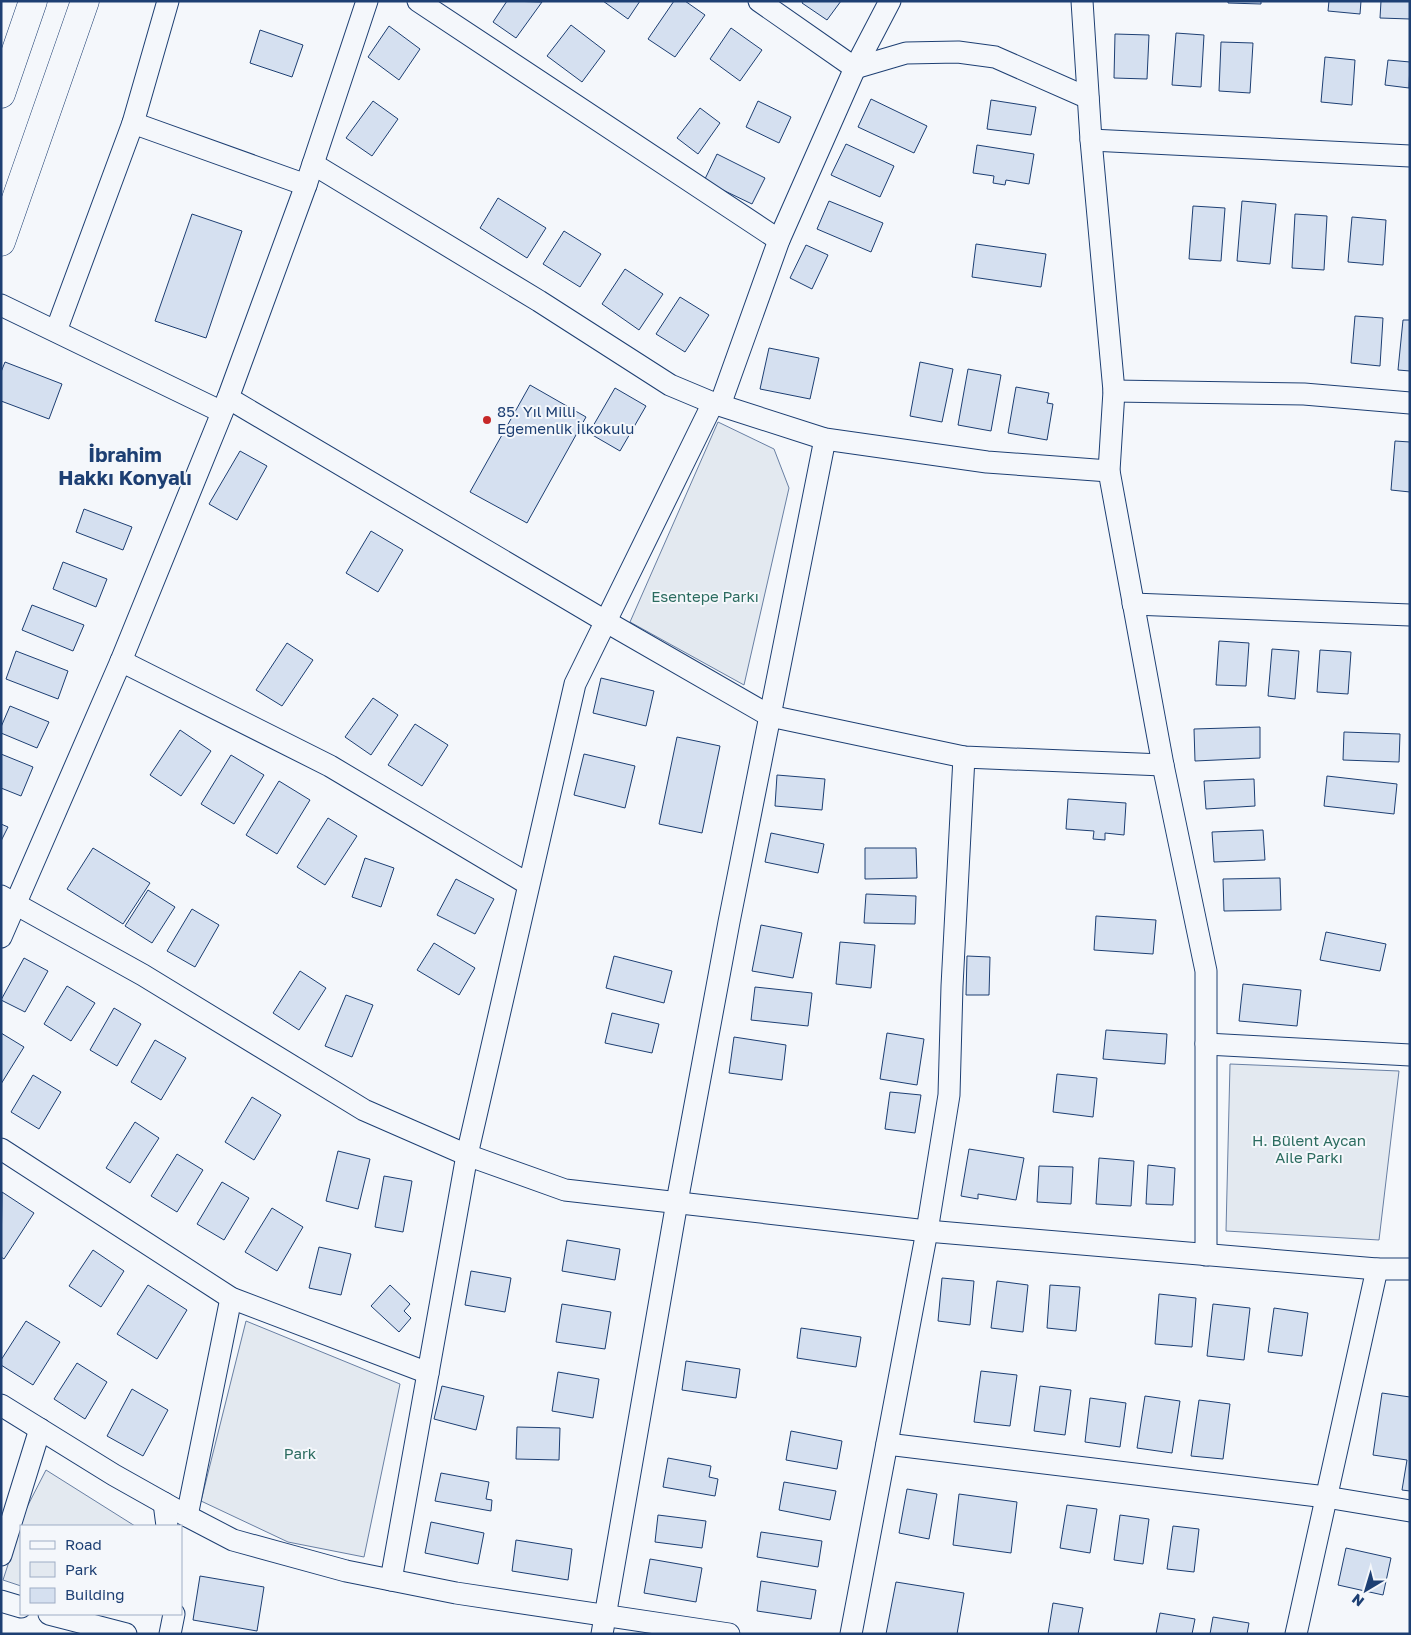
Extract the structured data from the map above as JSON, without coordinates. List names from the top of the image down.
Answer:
{
  "districts": ["İbrahim Hakkı Konyalı"],
  "parks": ["Esentepe Parkı", "H. Bülent Aycan Aile Parkı", "Park"],
  "places": ["85. Yıl Milli Egemenlik İlkokulu"],
  "legend": ["Road", "Park", "Building"],
  "north": "bottom left"
}
